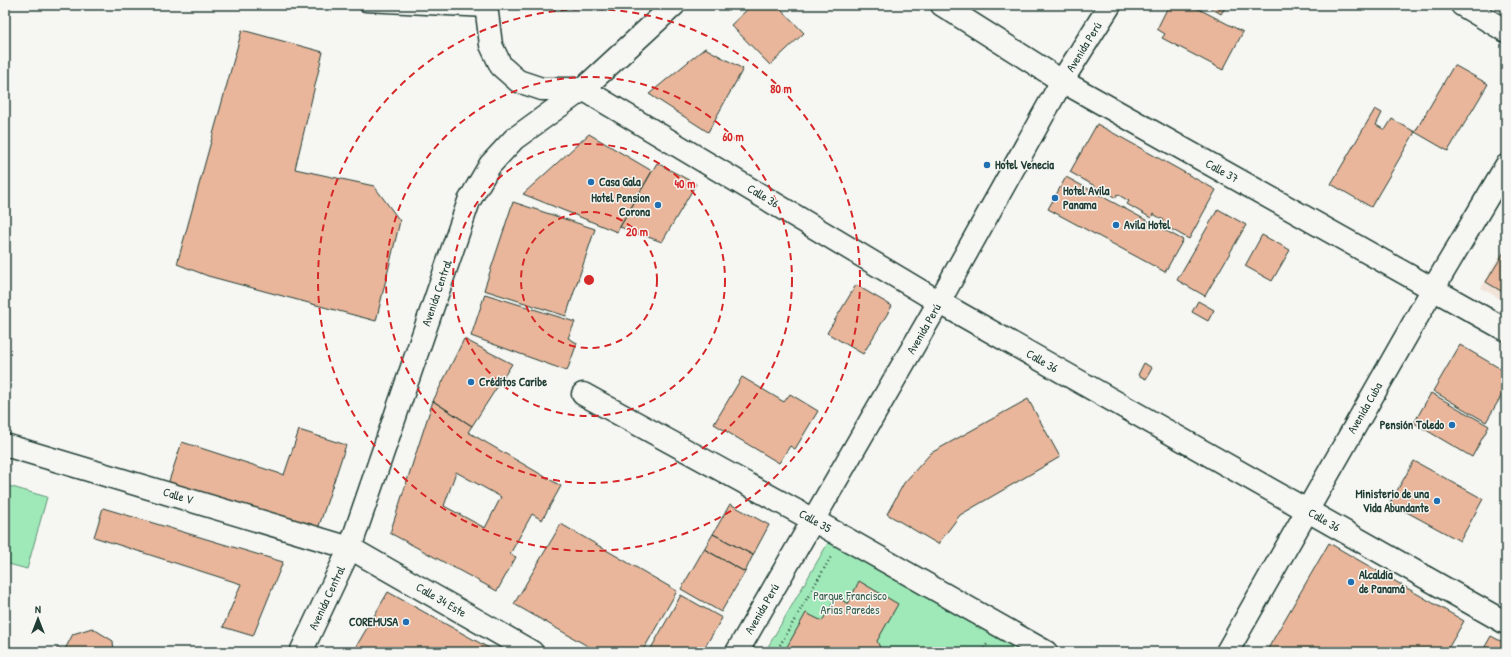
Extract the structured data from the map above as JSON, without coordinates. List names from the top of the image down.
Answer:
{
  "streets": {
    "street": [
      "Avenida Perú",
      "Calle 37",
      "Calle 36",
      "Avenida Central",
      "Avenida Cuba",
      "Calle V",
      "Calle 35",
      "Calle 34 Este"
    ]
  },
  "crossings": [
    ["Avenida Perú", "Calle 37"],
    ["Avenida Perú", "Calle 36"],
    ["Avenida Perú", "Calle 35"],
    ["Calle 37", "Avenida Cuba"],
    ["Calle 36", "Avenida Central"],
    ["Calle 36", "Avenida Cuba"],
    ["Avenida Central", "Calle V"],
    ["Avenida Central", "Calle 34 Este"],
    ["Calle V", "Calle 34 Este"]
  ],
  "parks": ["Parque Francisco Arias Paredes"],
  "places": [
    "Hotel Venecia",
    "Casa Gala",
    "Hotel Avila Panama",
    "Hotel Pension Corona",
    "Avila Hotel",
    "Créditos Caribe",
    "Pensión Toledo",
    "Ministerio de una Vida Abundante",
    "Alcaldía de Panamá",
    "COREMUSA"
  ],
  "north": "top",
  "rings": [
    "80 m",
    "60 m",
    "40 m",
    "20 m"
  ]
}
